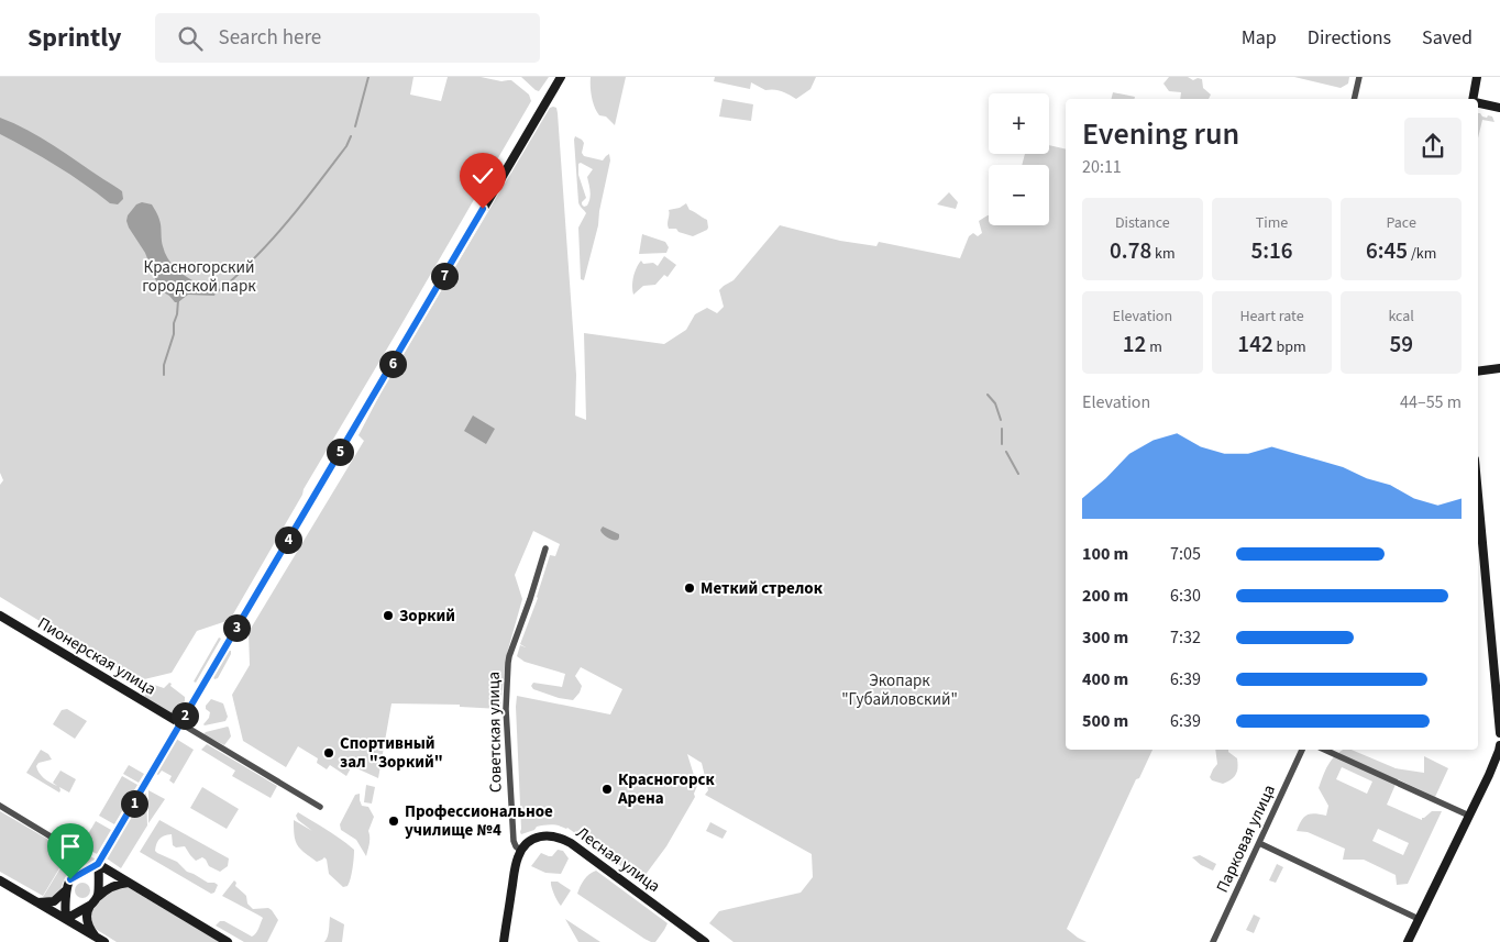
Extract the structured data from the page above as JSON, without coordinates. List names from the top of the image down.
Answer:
{
  "streets": {
    "street": [
      "Пионерская улица",
      "Советская улица",
      "Парковая улица",
      "Лесная улица"
    ]
  },
  "crossings": [
    ["Советская улица", "Лесная улица"]
  ],
  "parks": ["Красногорский городской парк", "Экопарк \"Губайловский\""],
  "places": [
    "Меткий стрелок",
    "Зоркий",
    "Спортивный зал \"Зоркий\"",
    "Красногорск Арена",
    "Профессиональное училище №4"
  ],
  "page": {
    "header": "Sprintly",
    "search": "Search here",
    "nav": ["Map", "Directions", "Saved"],
    "map_buttons": ["+", "−"],
    "heading": ["Evening run", "20:11"],
    "stats": [
      ["Distance", "0.78 km"],
      ["Time", "5:16"],
      ["Pace", "6:45 /km"],
      ["Elevation", "12 m"],
      ["Heart rate", "142 bpm"],
      ["kcal", "59"]
    ],
    "pins": [
      "7",
      "6",
      "5",
      "4",
      "3",
      "2",
      "1"
    ],
    "chart": ["Elevation", "44–55 m"],
    "list": [
      {
        "name": "100 m",
        "note": "7:05"
      },
      {
        "name": "200 m",
        "note": "6:30"
      },
      {
        "name": "300 m",
        "note": "7:32"
      },
      {
        "name": "400 m",
        "note": "6:39"
      },
      {
        "name": "500 m",
        "note": "6:39"
      }
    ]
  }
}
